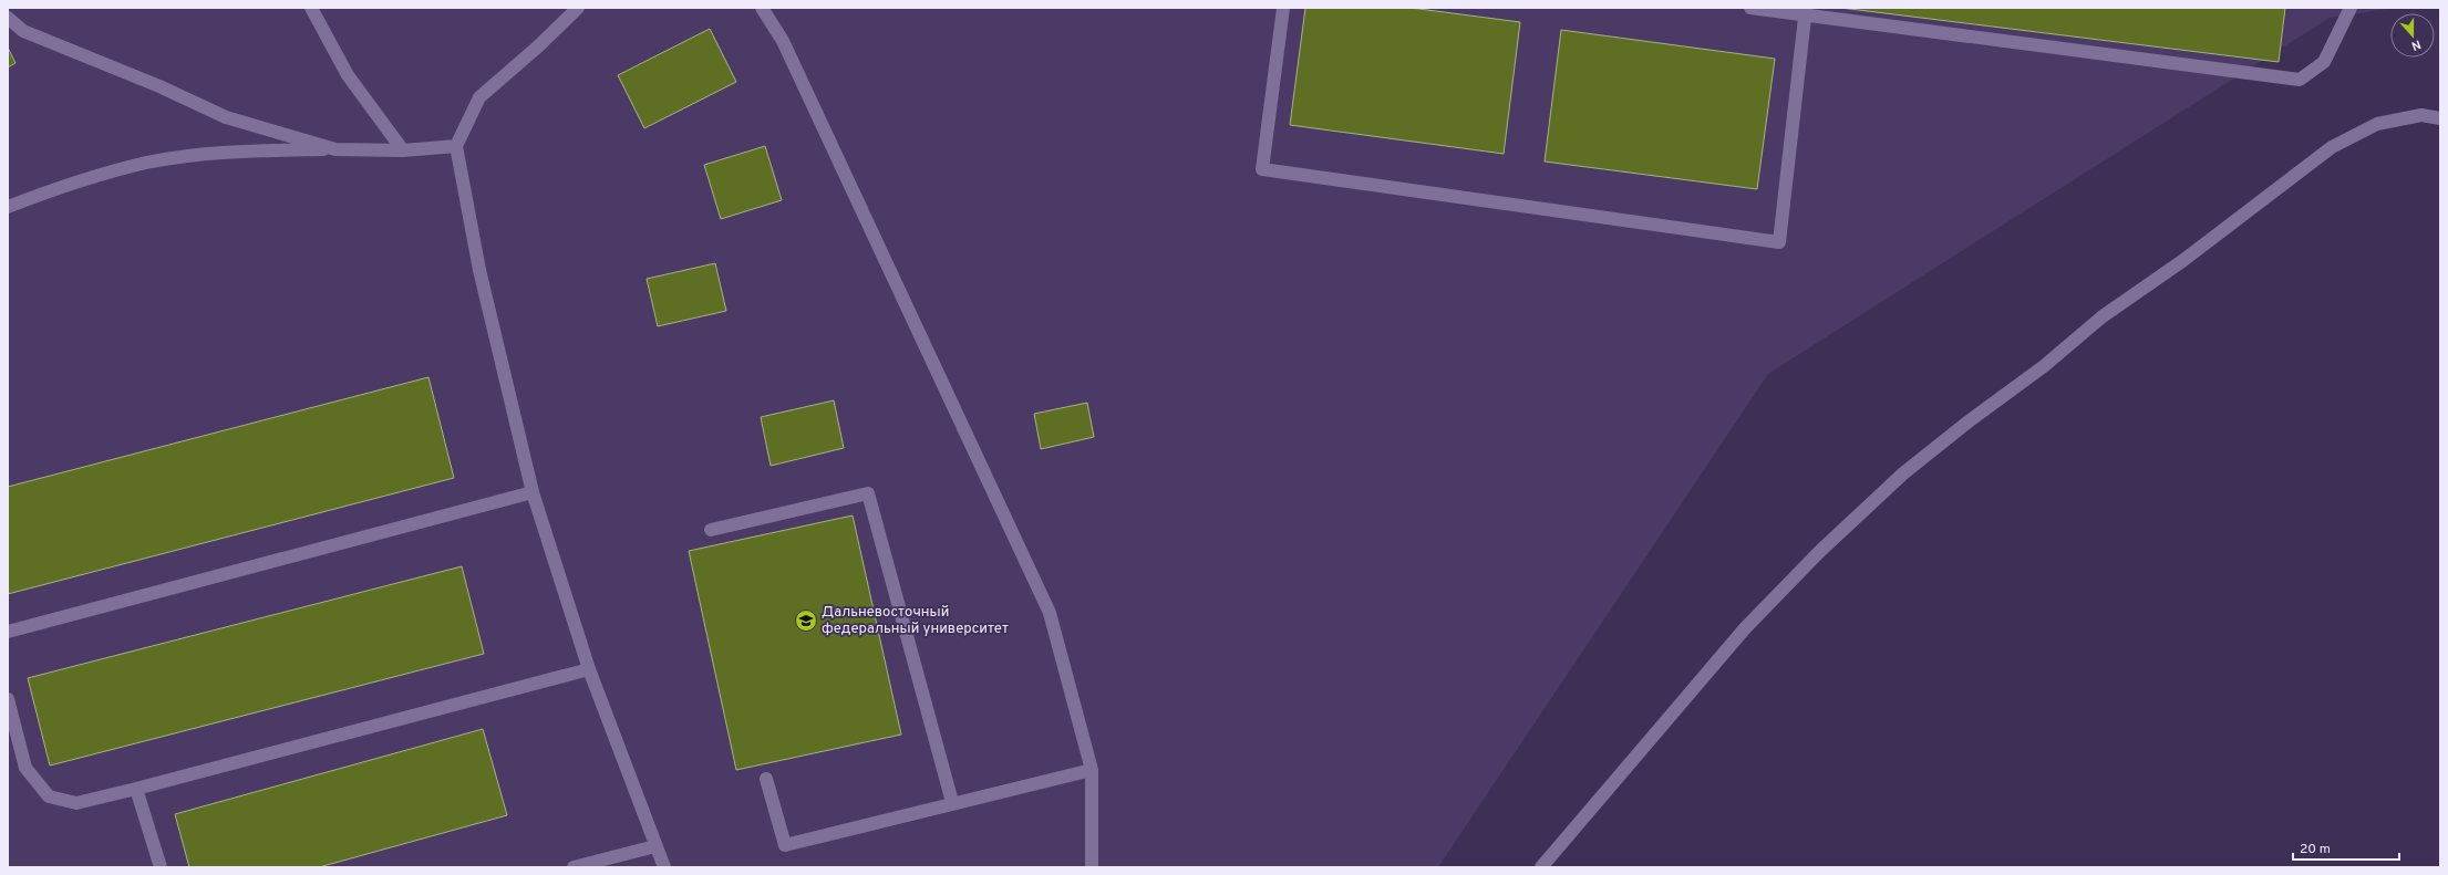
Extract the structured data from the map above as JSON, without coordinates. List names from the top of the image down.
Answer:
{
  "places": {
    "school or university": ["Дальневосточный федеральный университет"]
  },
  "scale_bar": "20 m",
  "north": "bottom"
}
